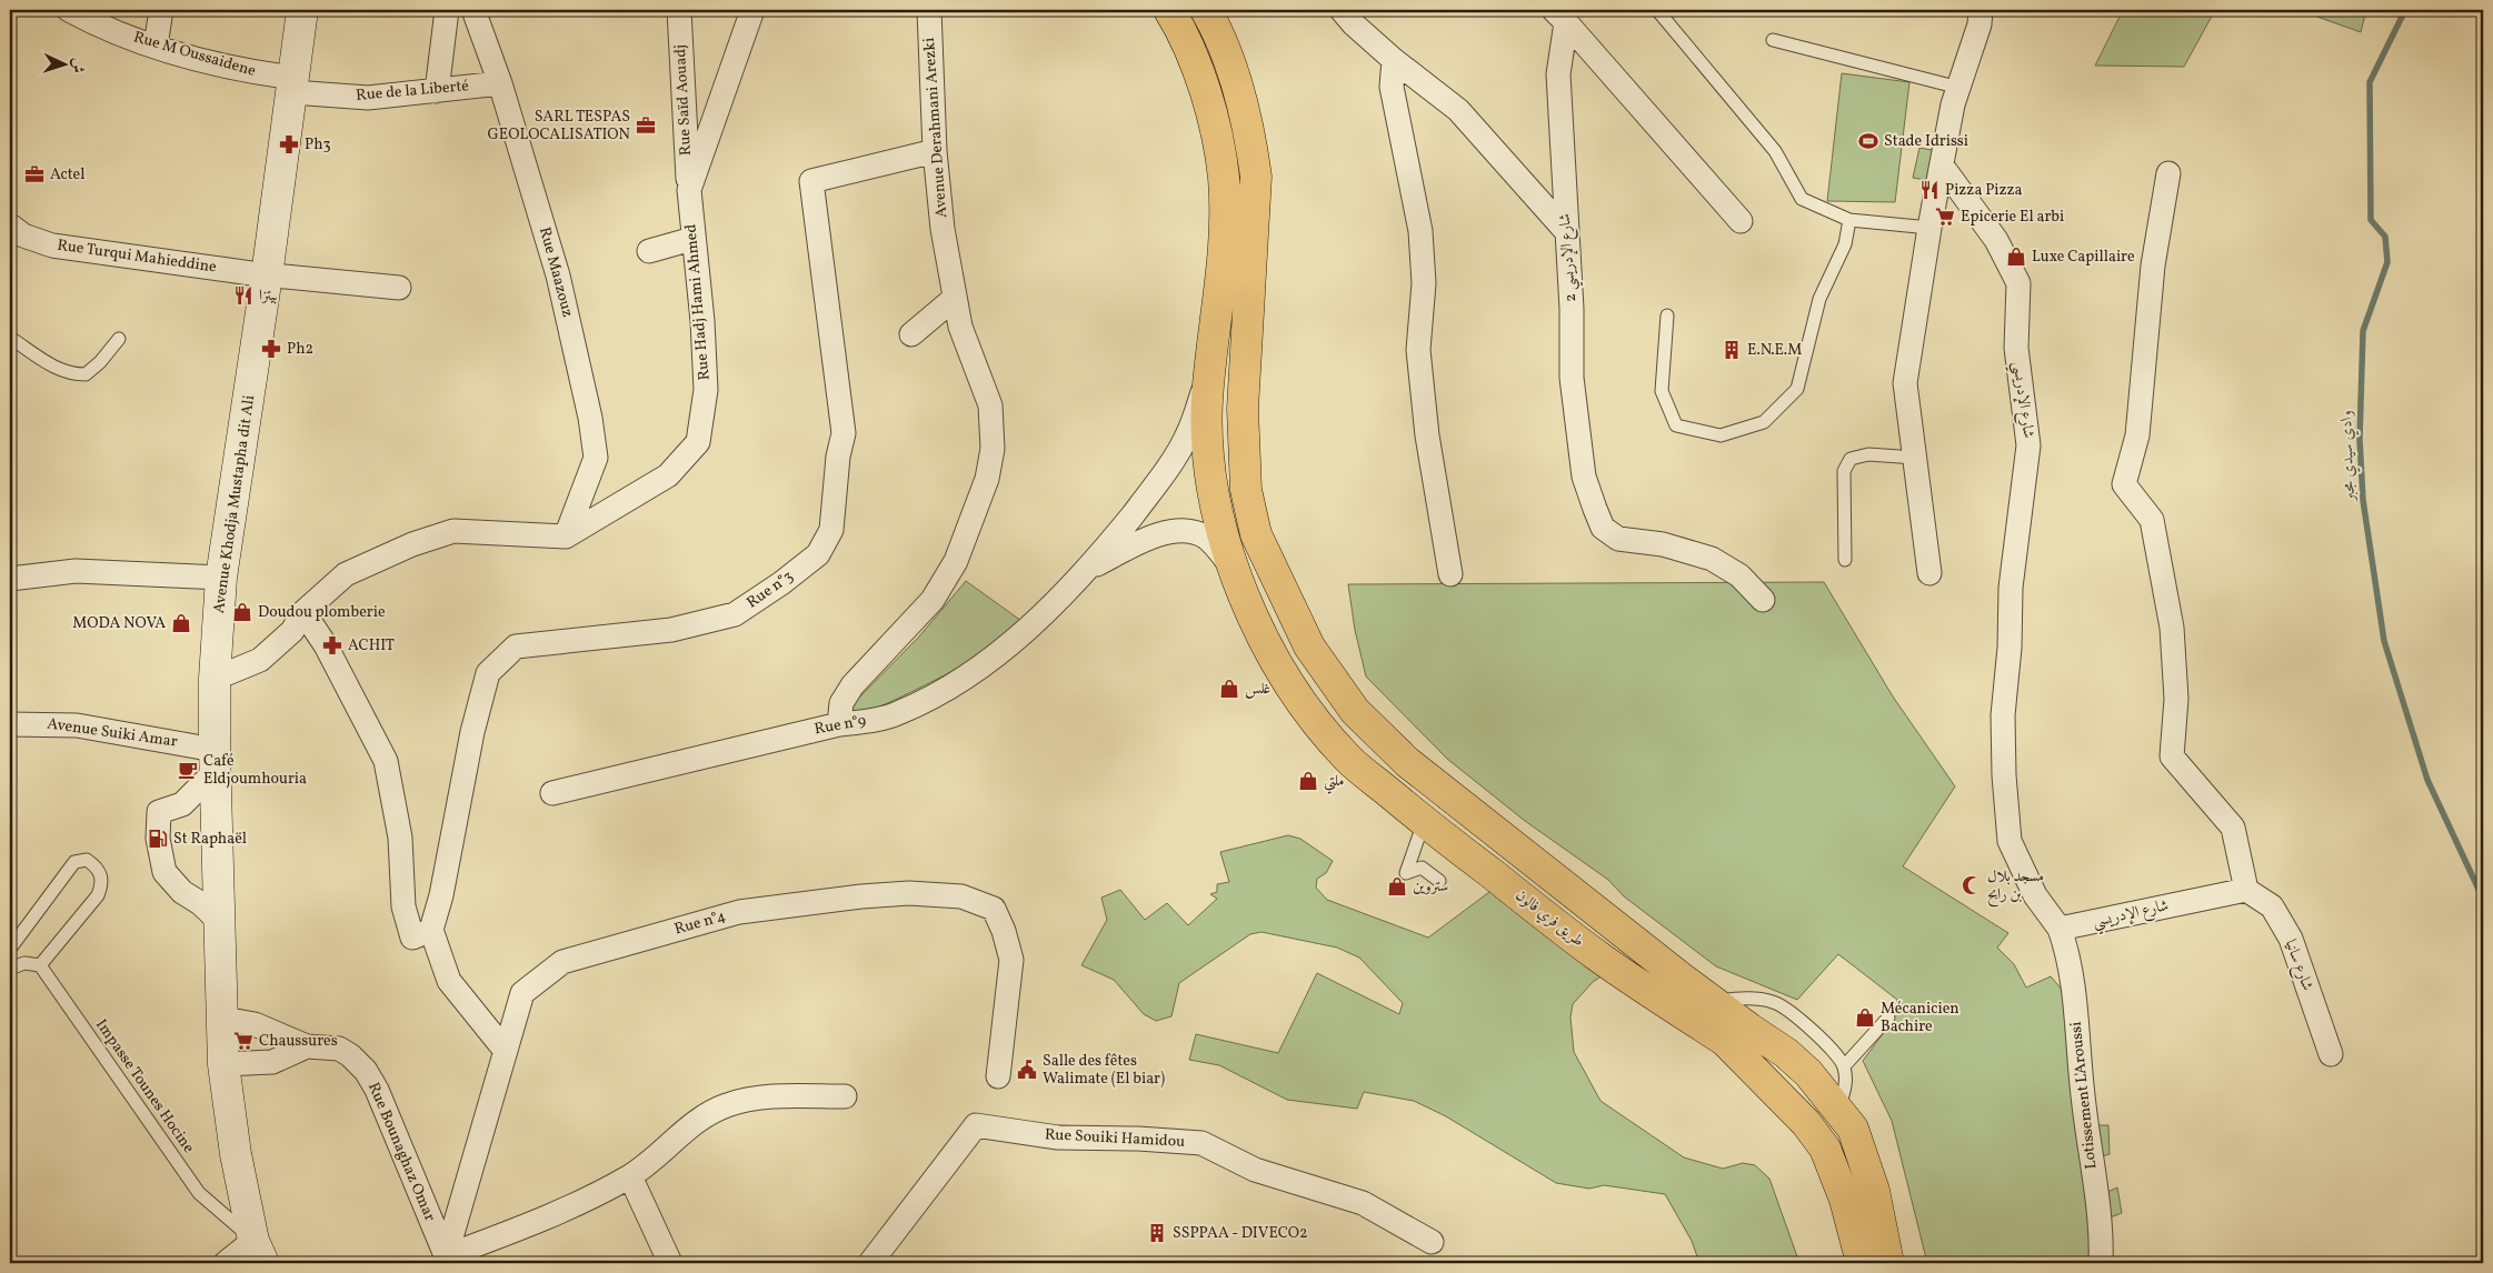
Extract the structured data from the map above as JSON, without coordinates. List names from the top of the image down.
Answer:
{
  "streets": {
    "highway": ["طريق فري فالون"],
    "main road": ["Avenue Khodja Mustapha dit Ali"],
    "street": [
      "Rue M Oussaidene",
      "Rue de la Liberté",
      "Rue Saïd Aouadj",
      "Avenue Derahmani Arezki",
      "Rue Turqui Mahieddine",
      "شارع الإدريسي 2",
      "Rue Maazouz",
      "Rue Hadj Hami Ahmed",
      "شارع الإدريسي",
      "Rue n°3",
      "Rue n°9",
      "Avenue Suiki Amar",
      "Rue n°4",
      "شارع سانيا",
      "Lotissement L'Aroussi",
      "Rue Souiki Hamidou",
      "Rue Bounaghaz Omar"
    ],
    "lane": ["Impasse Tounes Hocine"]
  },
  "crossings": [
    ["Rue M Oussaidene", "Rue de la Liberté"],
    ["Rue M Oussaidene", "Avenue Khodja Mustapha dit Ali"],
    ["Rue de la Liberté", "Rue Maazouz"],
    ["Rue de la Liberté", "Avenue Khodja Mustapha dit Ali"],
    ["Rue Saïd Aouadj", "Rue Hadj Hami Ahmed"],
    ["Avenue Derahmani Arezki", "Rue n°3"],
    ["Avenue Derahmani Arezki", "Rue n°9"],
    ["Rue Turqui Mahieddine", "Avenue Khodja Mustapha dit Ali"],
    ["Rue Maazouz", "Rue Hadj Hami Ahmed"],
    ["شارع الإدريسي", "شارع سانيا"],
    ["شارع الإدريسي", "Lotissement L'Aroussi"],
    ["Avenue Khodja Mustapha dit Ali", "Avenue Suiki Amar"],
    ["Avenue Khodja Mustapha dit Ali", "Impasse Tounes Hocine"],
    ["Rue n°9", "طريق فري فالون"],
    ["Rue n°4", "Rue Bounaghaz Omar"]
  ],
  "water": ["وادي سيدي مجبر"],
  "places": {
    "office": ["SARL TESPAS GEOLOCALISATION", "Actel"],
    "sports": ["Stade Idrissi"],
    "pharmacy": ["Ph3", "Ph2", "ACHIT"],
    "restaurant": ["Pizza Pizza", "بيتزا"],
    "supermarket": ["Epicerie El arbi", "Chaussures"],
    "shop": [
      "Luxe Capillaire",
      "Doudou plomberie",
      "MODA NOVA",
      "غلس",
      "ملتي",
      "ستروين",
      "Mécanicien Bachire"
    ],
    "building": ["E.N.E.M", "SSPPAA - DIVECO2"],
    "cafe": ["Café Eldjoumhouria"],
    "fuel station": ["St Raphaël"],
    "mosque": ["مسجد بلال بن رابح"],
    "public building": ["Salle des fêtes Walimate (El biar)"]
  },
  "north": "right"
}
